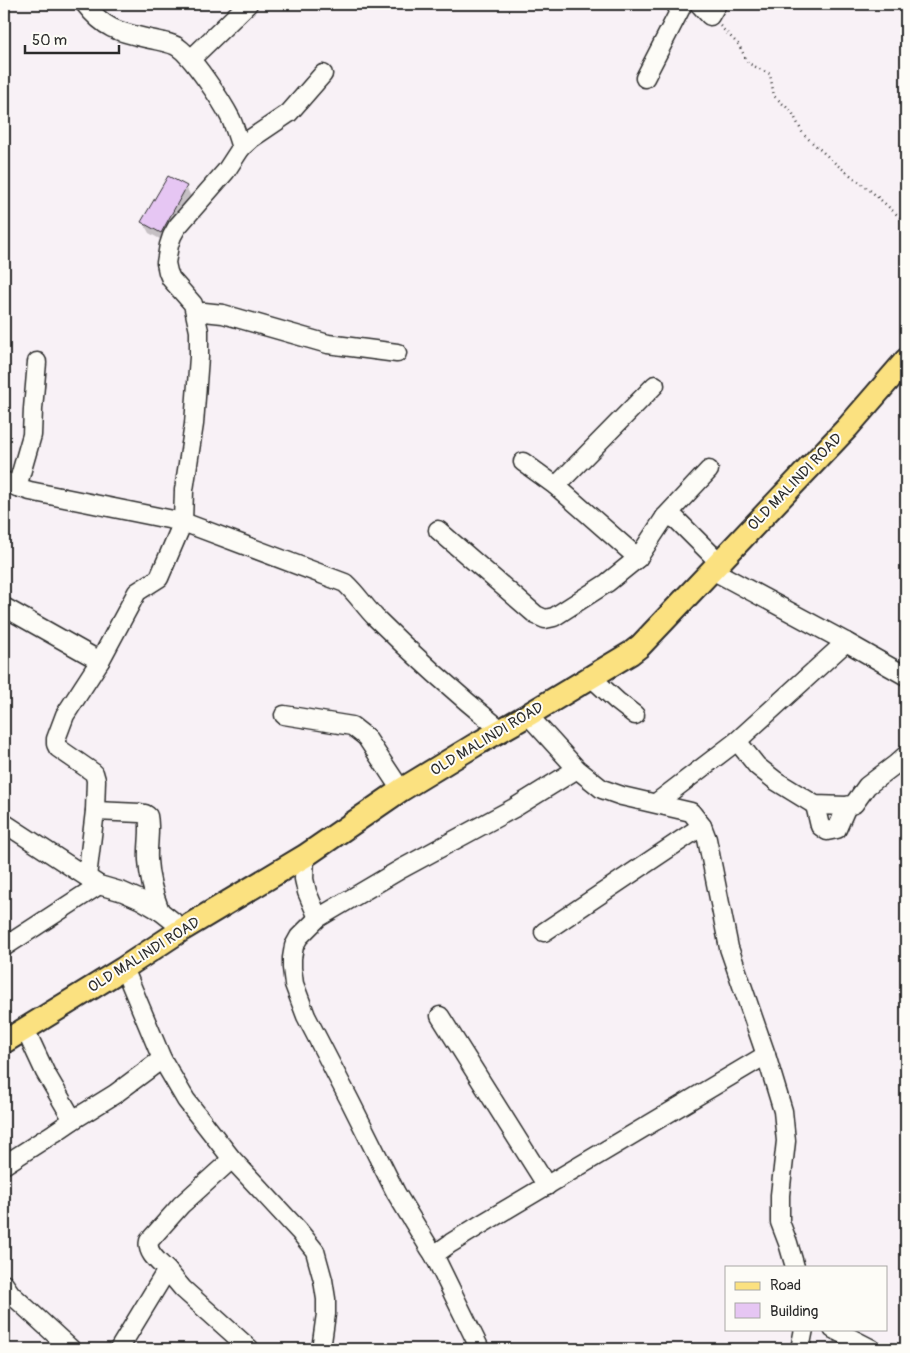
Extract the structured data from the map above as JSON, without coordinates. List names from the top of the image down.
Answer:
{
  "streets": {
    "main road": ["OLD MALINDI ROAD"]
  },
  "legend": ["Road", "Building"],
  "scale_bar": "50 m"
}
